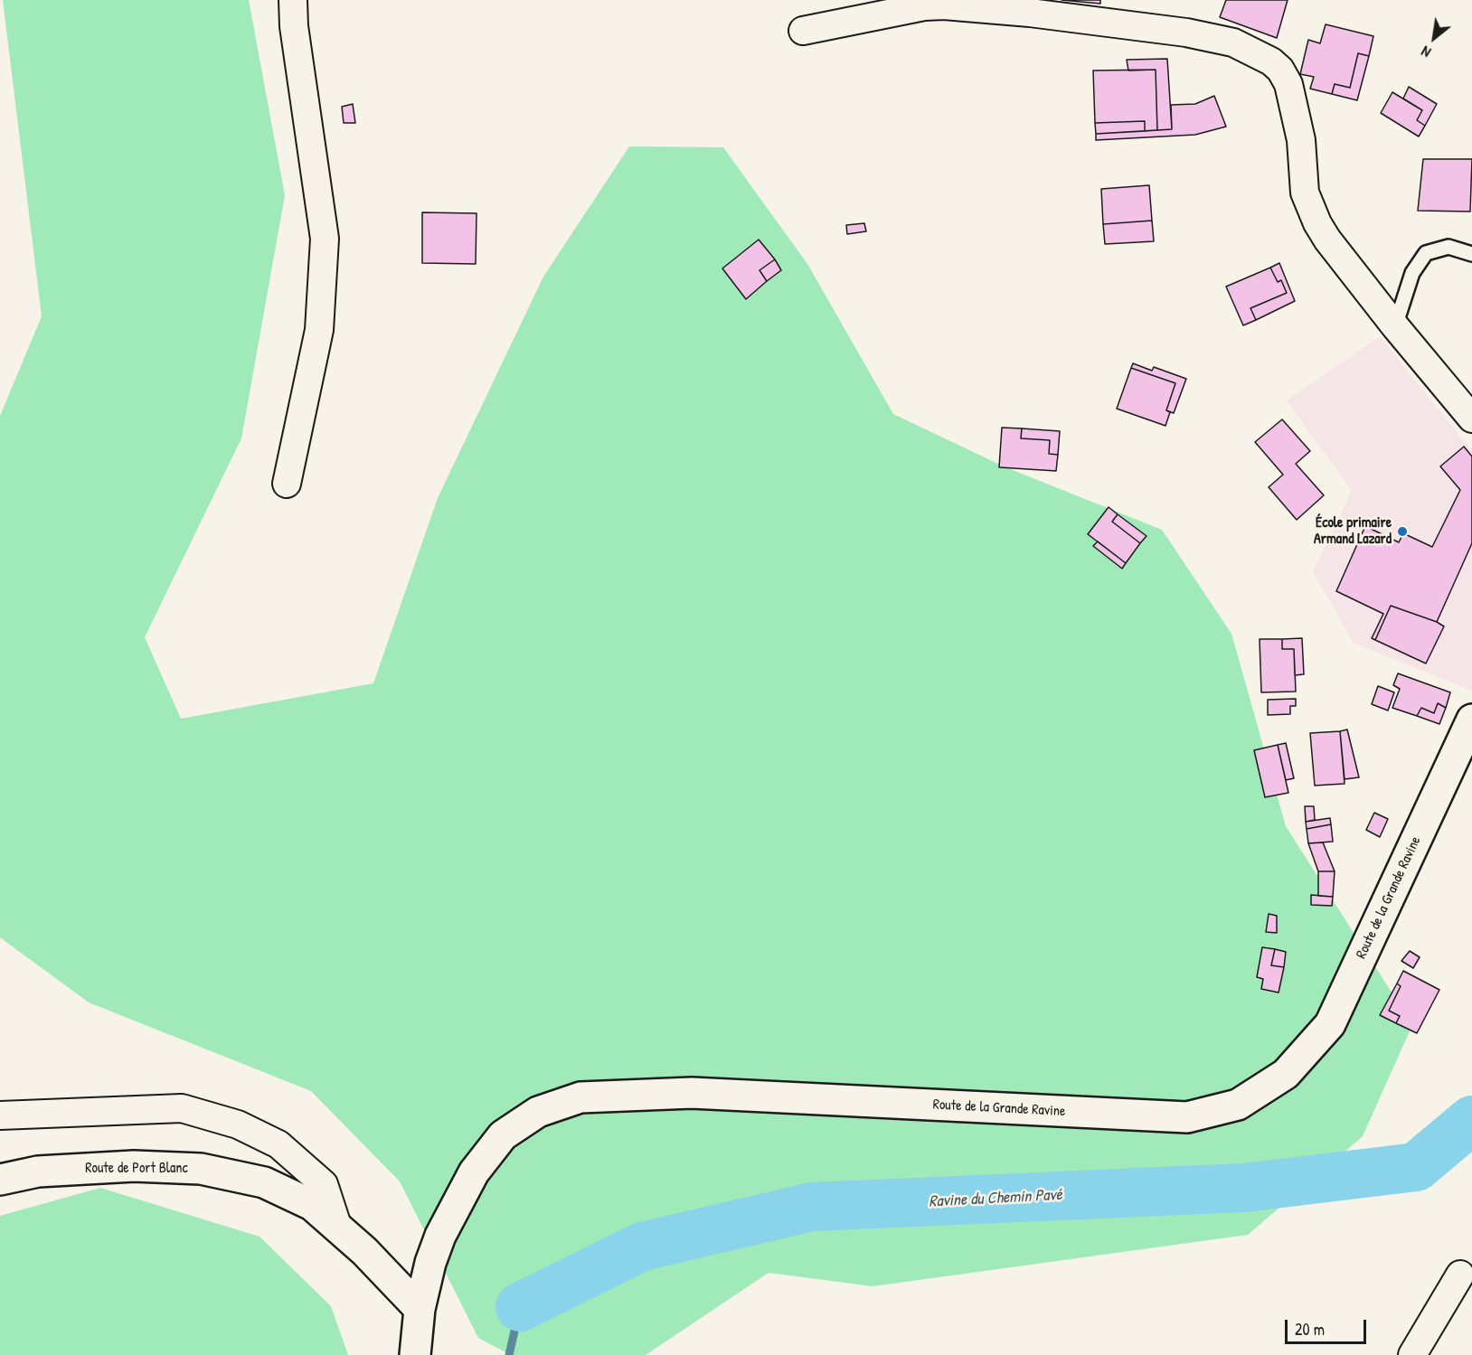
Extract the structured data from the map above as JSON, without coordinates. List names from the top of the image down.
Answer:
{
  "streets": {
    "main road": ["Route de la Grande Ravine", "Route de Port Blanc"]
  },
  "crossings": [
    ["Route de la Grande Ravine", "Route de Port Blanc"]
  ],
  "water": ["Ravine du Chemin Pavé"],
  "places": ["École primaire Armand Lazard"],
  "scale_bar": "20 m",
  "north": "bottom left"
}
